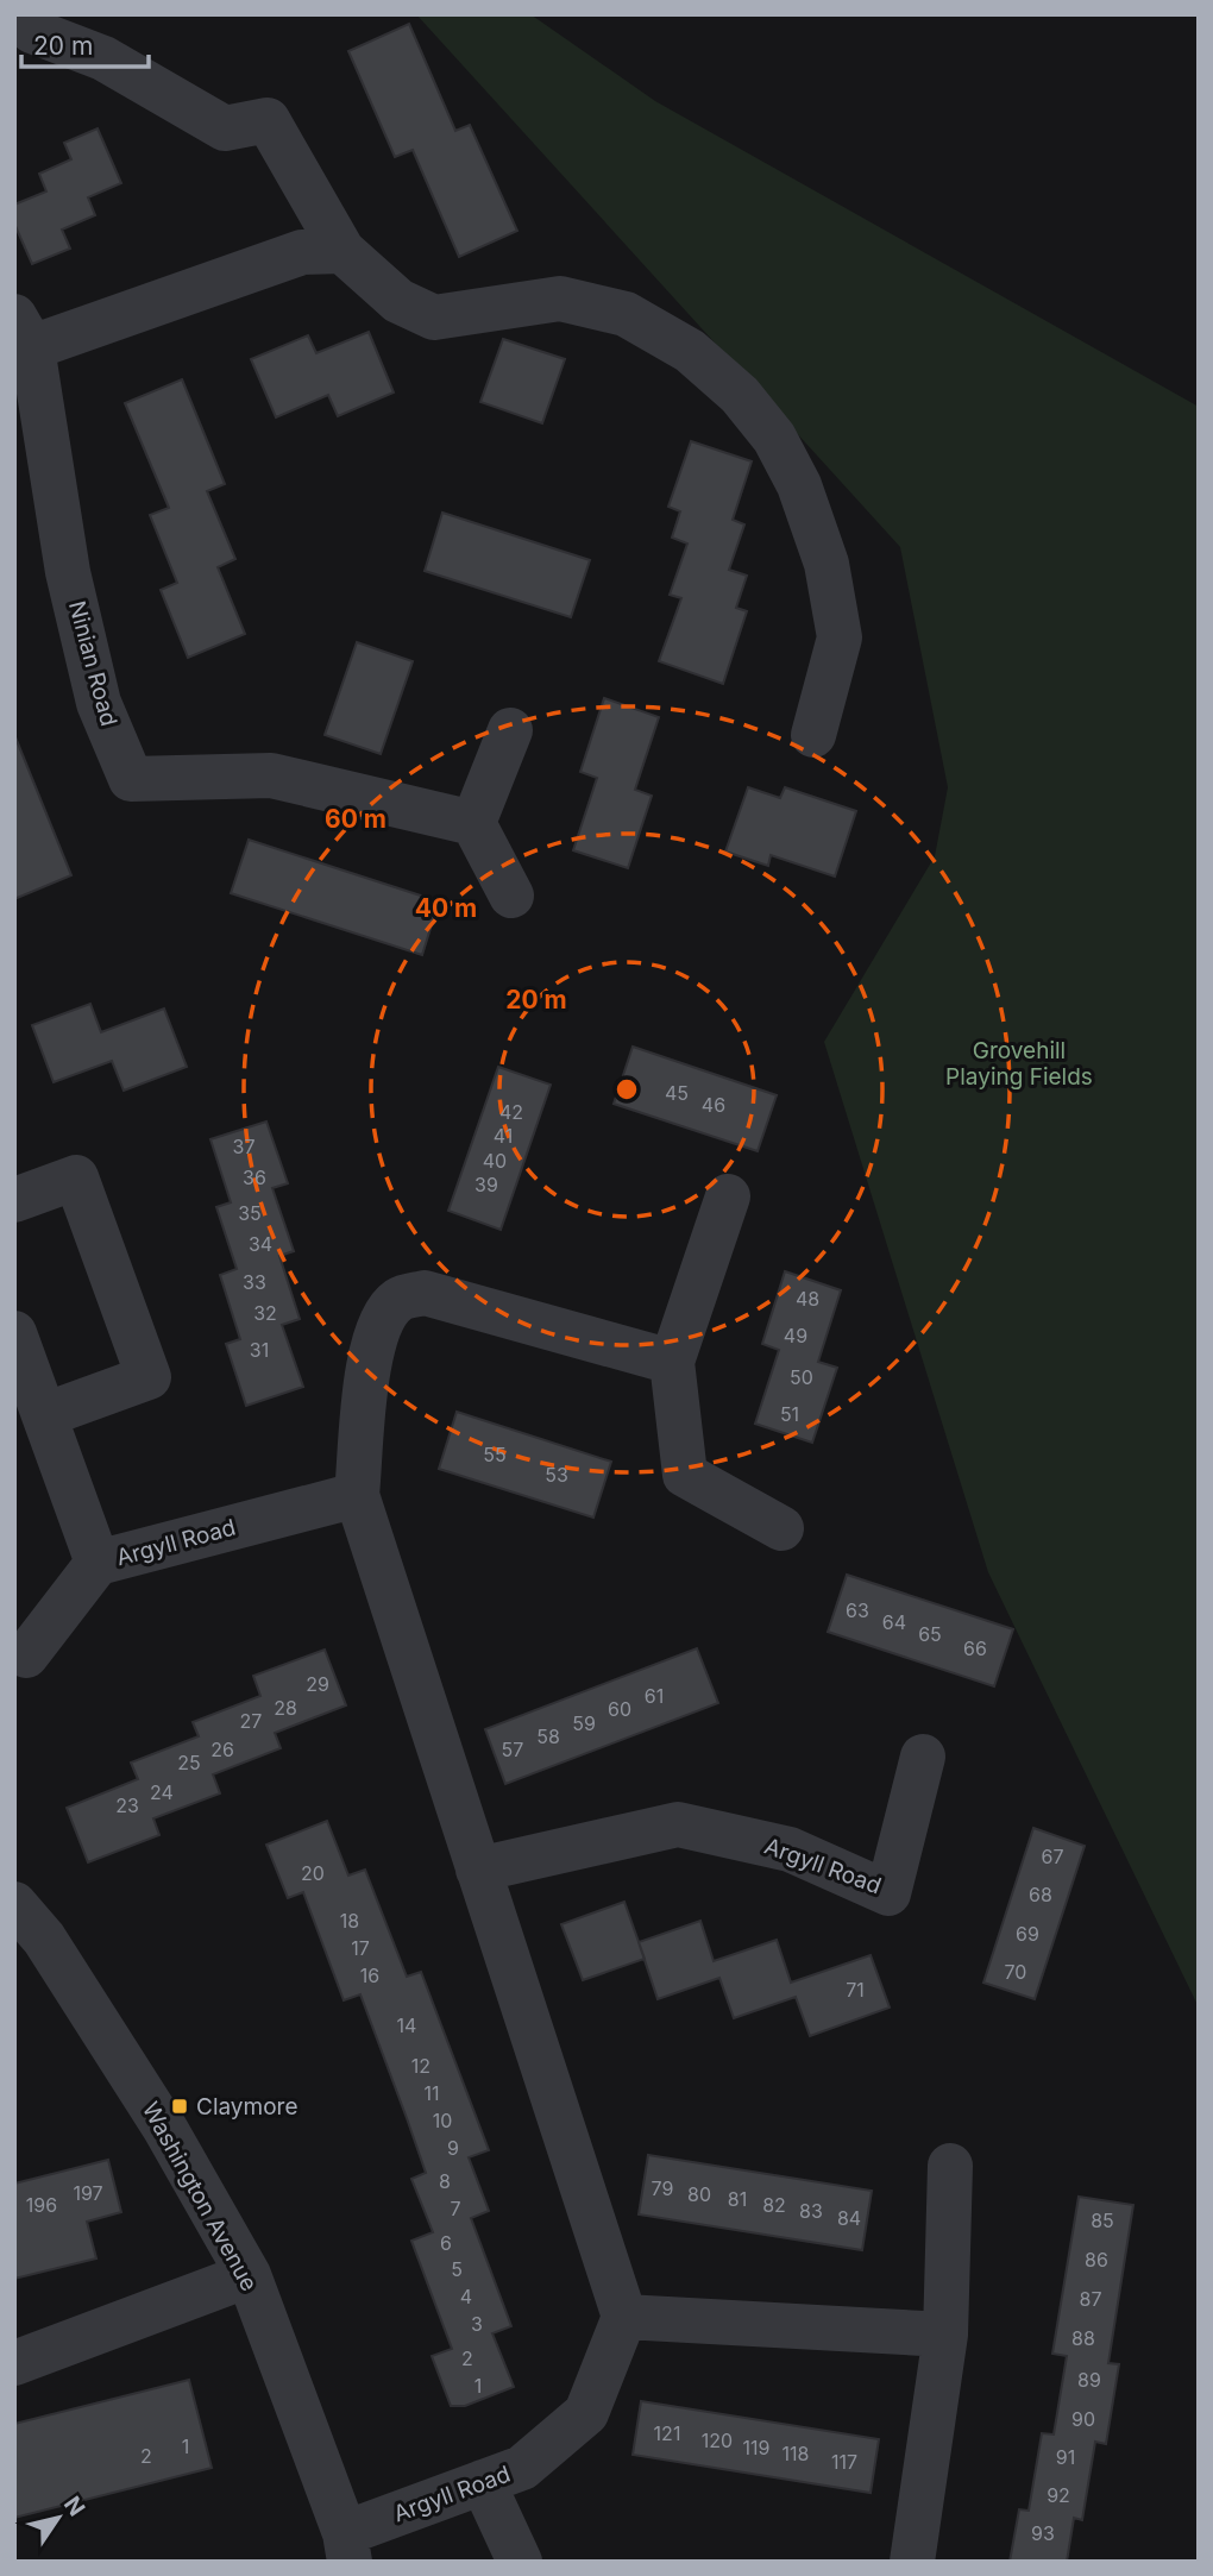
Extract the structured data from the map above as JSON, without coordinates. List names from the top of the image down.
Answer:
{
  "streets": {
    "street": ["Ninian Road", "Argyll Road", "Washington Avenue"]
  },
  "crossings": [
    ["Argyll Road", "Washington Avenue"]
  ],
  "parks": ["Grovehill Playing Fields"],
  "places": {
    "transit": ["Claymore"]
  },
  "house_numbers": [
    "45",
    "46",
    "42",
    "41",
    "37",
    "40",
    "36",
    "39",
    "35",
    "34",
    "33",
    "48",
    "32",
    "49",
    "31",
    "50",
    "51",
    "55",
    "53",
    "63",
    "64",
    "65",
    "66",
    "29",
    "61",
    "28",
    "60",
    "27",
    "59",
    "58",
    "26",
    "57",
    "25",
    "24",
    "23",
    "67",
    "20",
    "68",
    "18",
    "69",
    "17",
    "70",
    "16",
    "71",
    "14",
    "12",
    "11",
    "10",
    "9",
    "8",
    "79",
    "197",
    "80",
    "81",
    "196",
    "82",
    "7",
    "83",
    "84",
    "85",
    "6",
    "86",
    "5",
    "4",
    "87",
    "3",
    "88",
    "2",
    "89",
    "1",
    "90",
    "121",
    "120",
    "1",
    "119",
    "118",
    "2",
    "91",
    "117",
    "92",
    "93"
  ],
  "scale_bar": "20 m",
  "north": "top right",
  "rings": ["60 m", "40 m", "20 m"]
}
